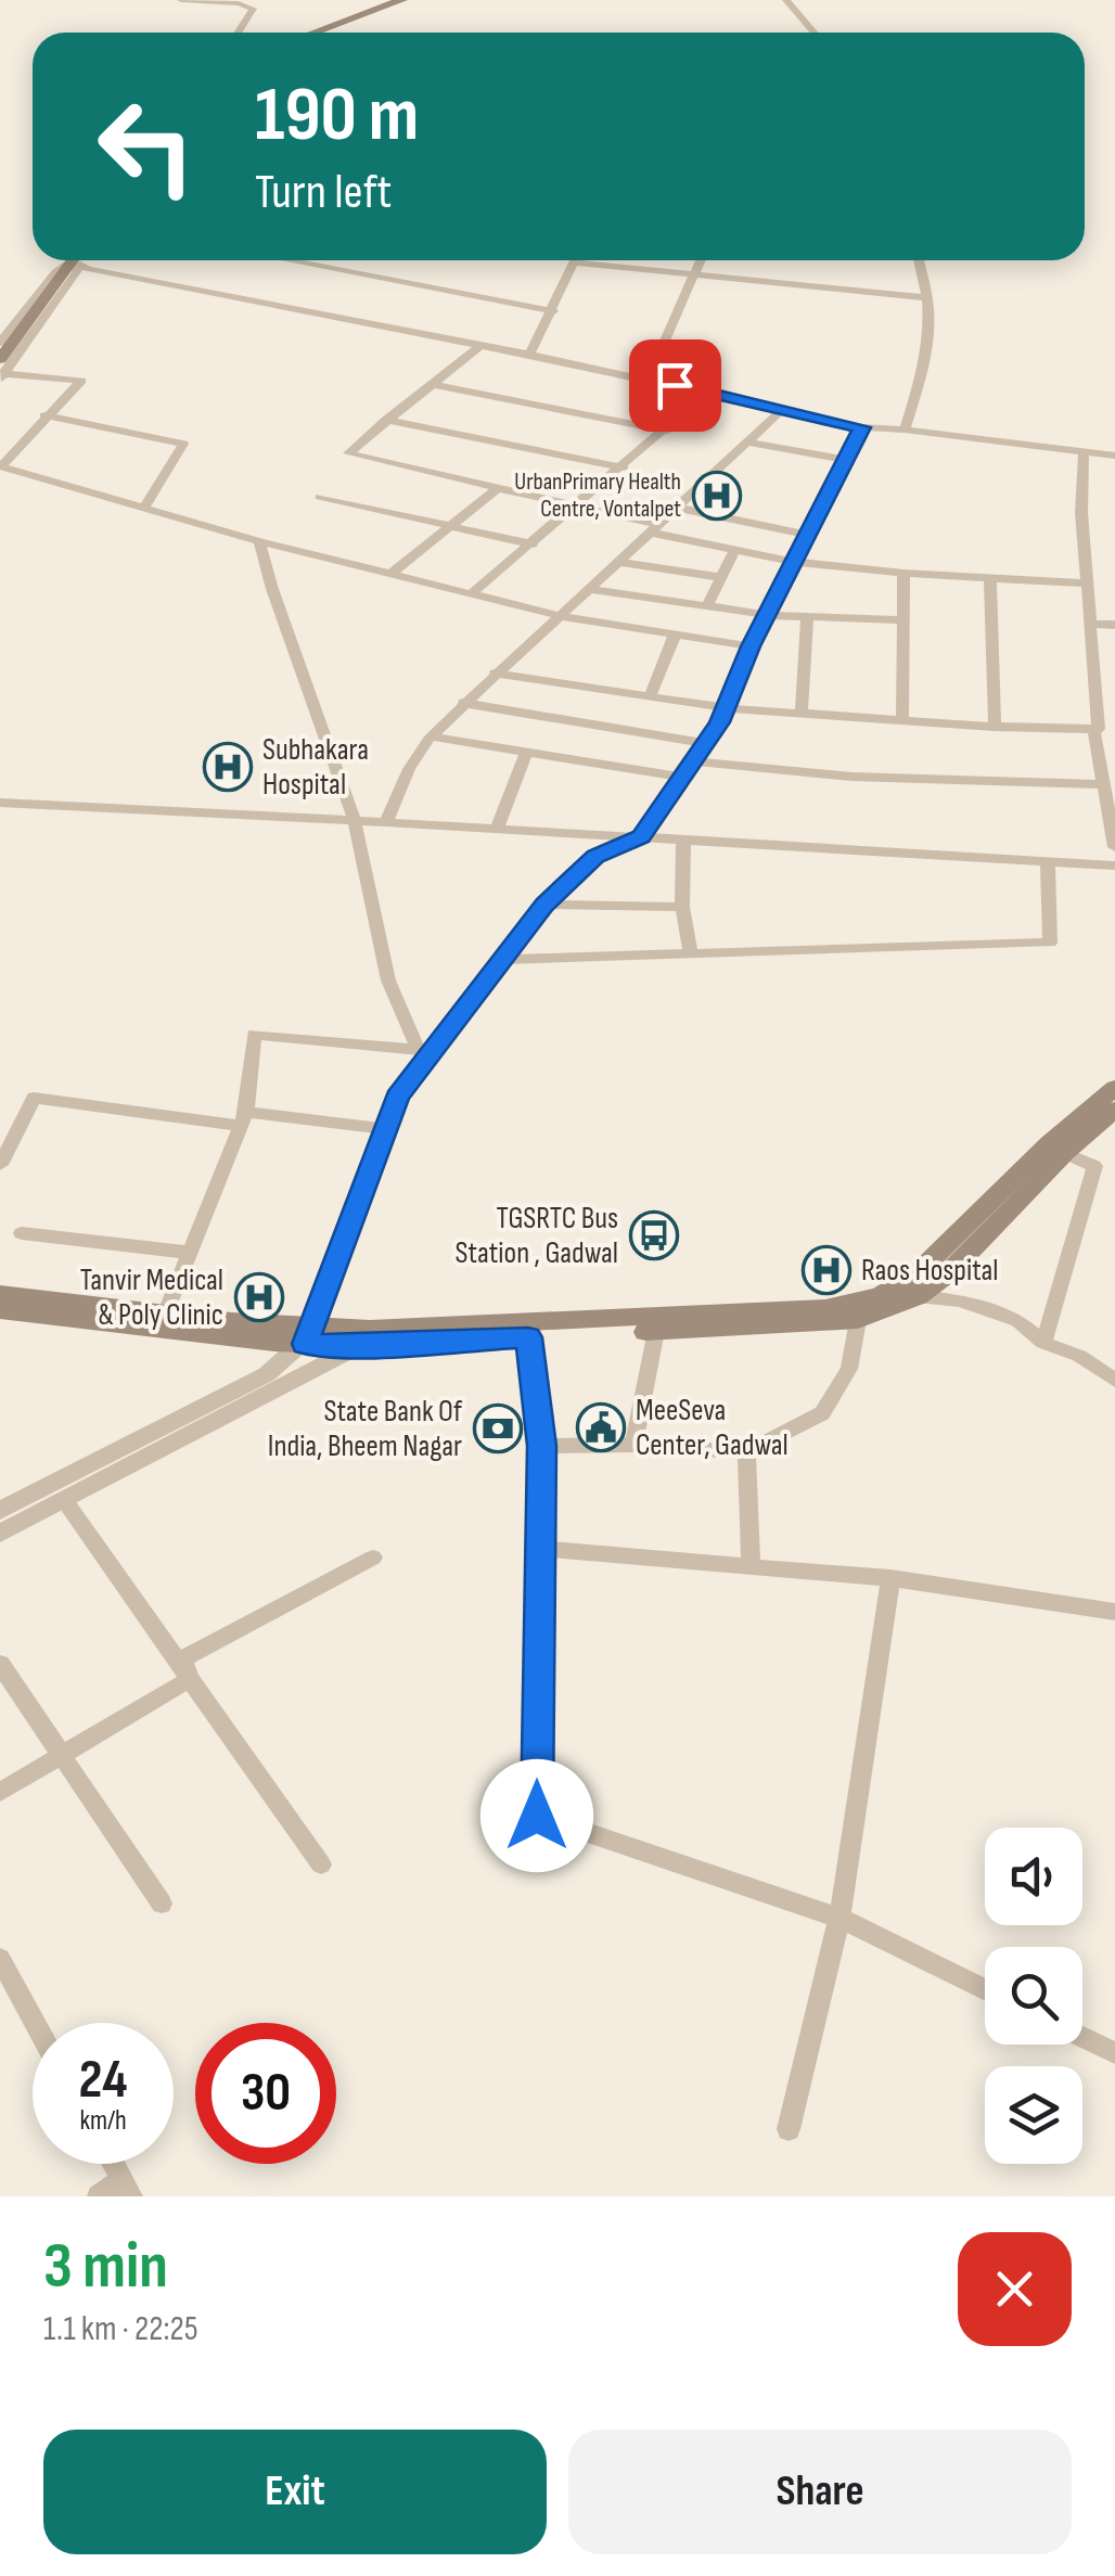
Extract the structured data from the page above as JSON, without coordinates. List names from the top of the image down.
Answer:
{
  "places": {
    "hospital": [
      "UrbanPrimary Health Centre, Vontalpet",
      "Subhakara Hospital",
      "Raos Hospital",
      "Tanvir Medical & Poly Clinic"
    ],
    "bus stop": ["TGSRTC Bus Station , Gadwal"],
    "public building": ["MeeSeva Center, Gadwal"],
    "bank": ["State Bank Of India, Bheem Nagar"]
  },
  "page": {
    "turn": ["190 m", "Turn left"],
    "speed": "24 km/h",
    "limit": "30",
    "heading": ["3 min", "1.1 km · 22:25"],
    "buttons": ["Exit", "Share"]
  }
}
